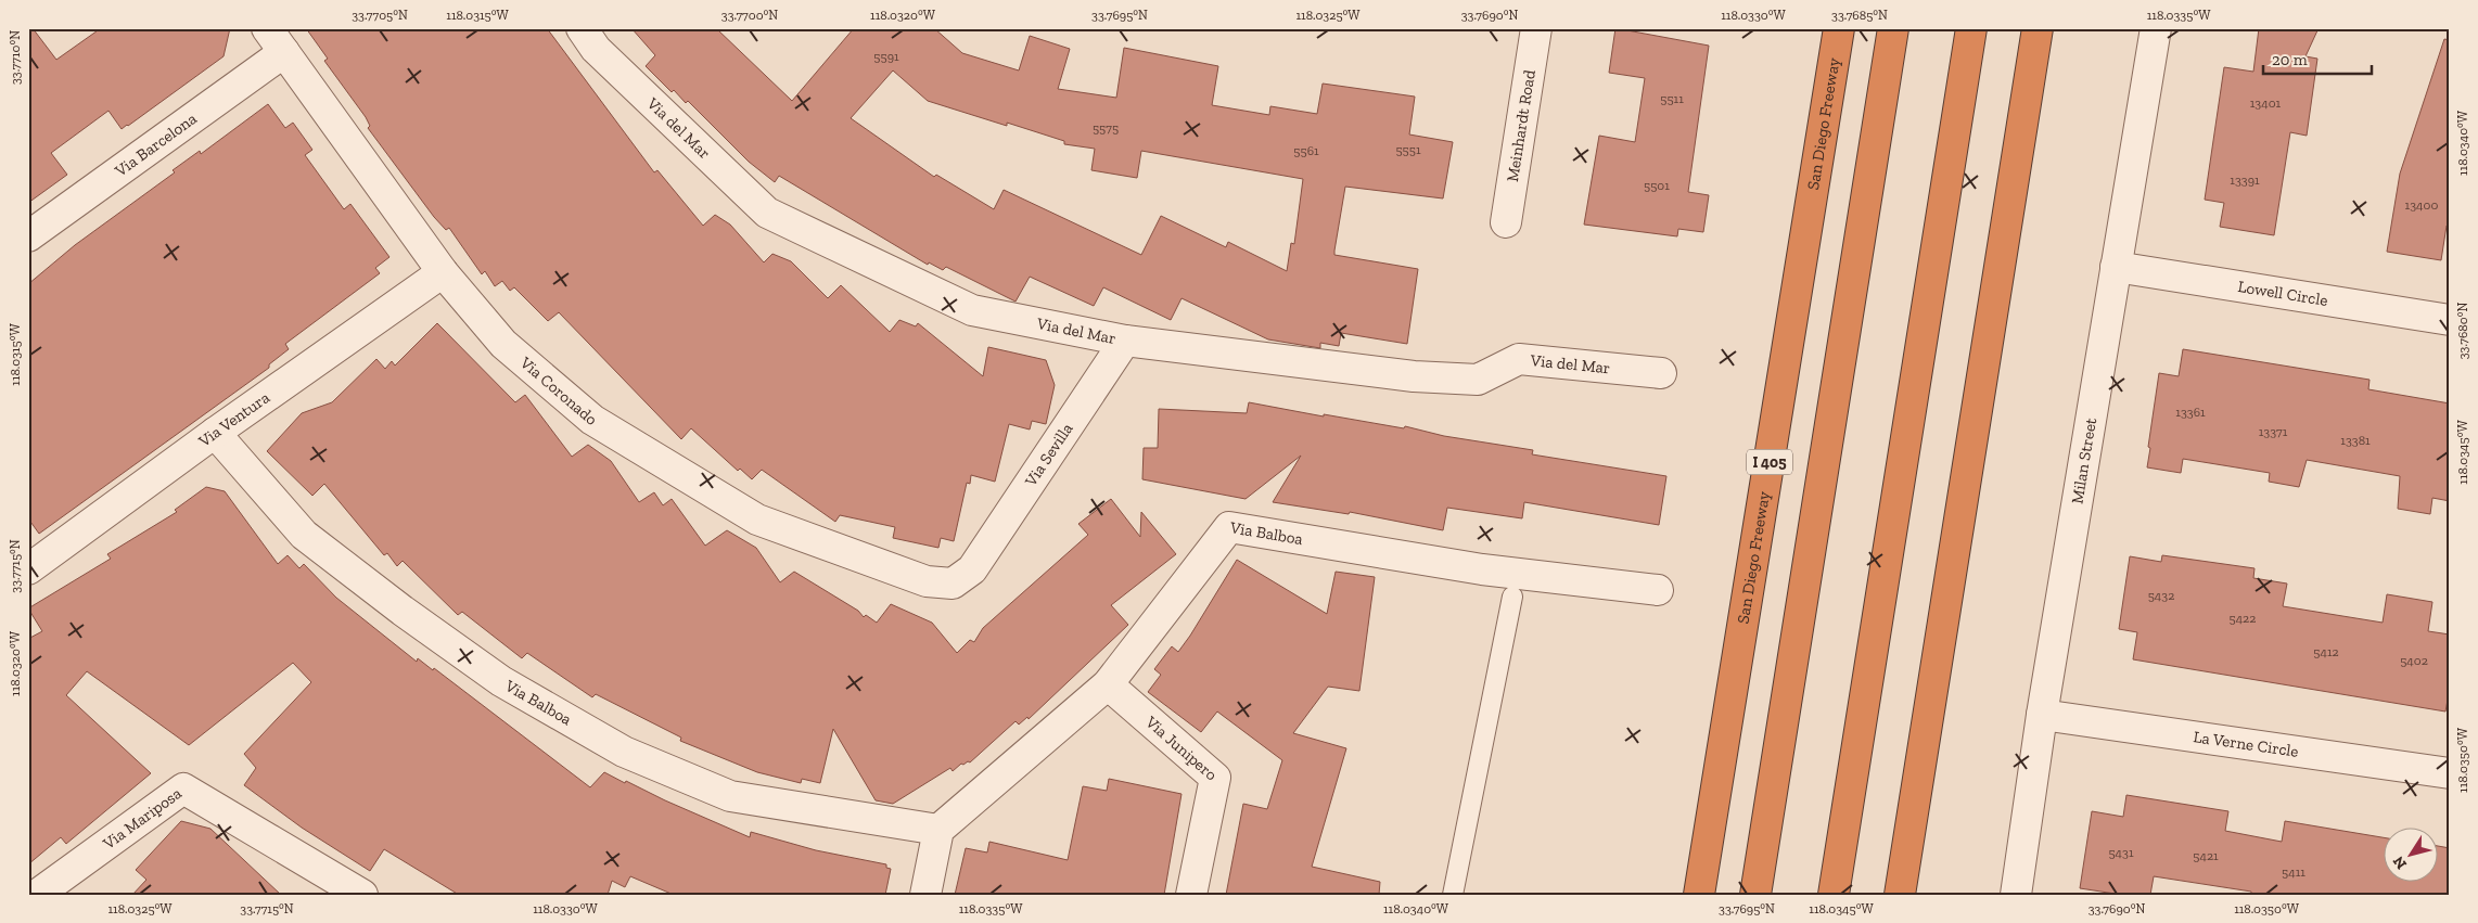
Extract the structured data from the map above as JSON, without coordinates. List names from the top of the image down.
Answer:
{
  "streets": {
    "highway": ["San Diego Freeway", "I 405"],
    "street": [
      "Meinhardt Road",
      "Via del Mar",
      "Via Barcelona",
      "Lowell Circle",
      "Via Coronado",
      "Via Ventura",
      "Via Sevilla",
      "Milan Street",
      "Via Balboa",
      "La Verne Circle",
      "Via Junipero",
      "Via Mariposa"
    ]
  },
  "crossings": [
    ["Via del Mar", "Via Sevilla"],
    ["Via Barcelona", "Via Coronado"],
    ["Lowell Circle", "Milan Street"],
    ["Via Coronado", "Via Ventura"],
    ["Via Coronado", "Via Sevilla"],
    ["Via Ventura", "Via Balboa"],
    ["Milan Street", "La Verne Circle"],
    ["Via Balboa", "Via Junipero"]
  ],
  "house_numbers": [
    "5591",
    "5511",
    "13401",
    "5575",
    "5551",
    "5561",
    "13391",
    "5501",
    "13400",
    "13361",
    "13371",
    "13381",
    "5432",
    "5422",
    "5412",
    "5402",
    "5431",
    "5421",
    "5411"
  ],
  "scale_bar": "20 m",
  "north": "bottom left",
  "coordinates": [
    "33.7705°N",
    "118.0315°W",
    "33.7700°N",
    "118.0320°W",
    "33.7695°N",
    "118.0325°W",
    "33.7690°N",
    "118.0330°W",
    "33.7685°N",
    "118.0335°W",
    "33.7710°N",
    "118.0340°W",
    "33.7680°N",
    "118.0345°W",
    "33.7715°N",
    "118.0350°W"
  ]
}
